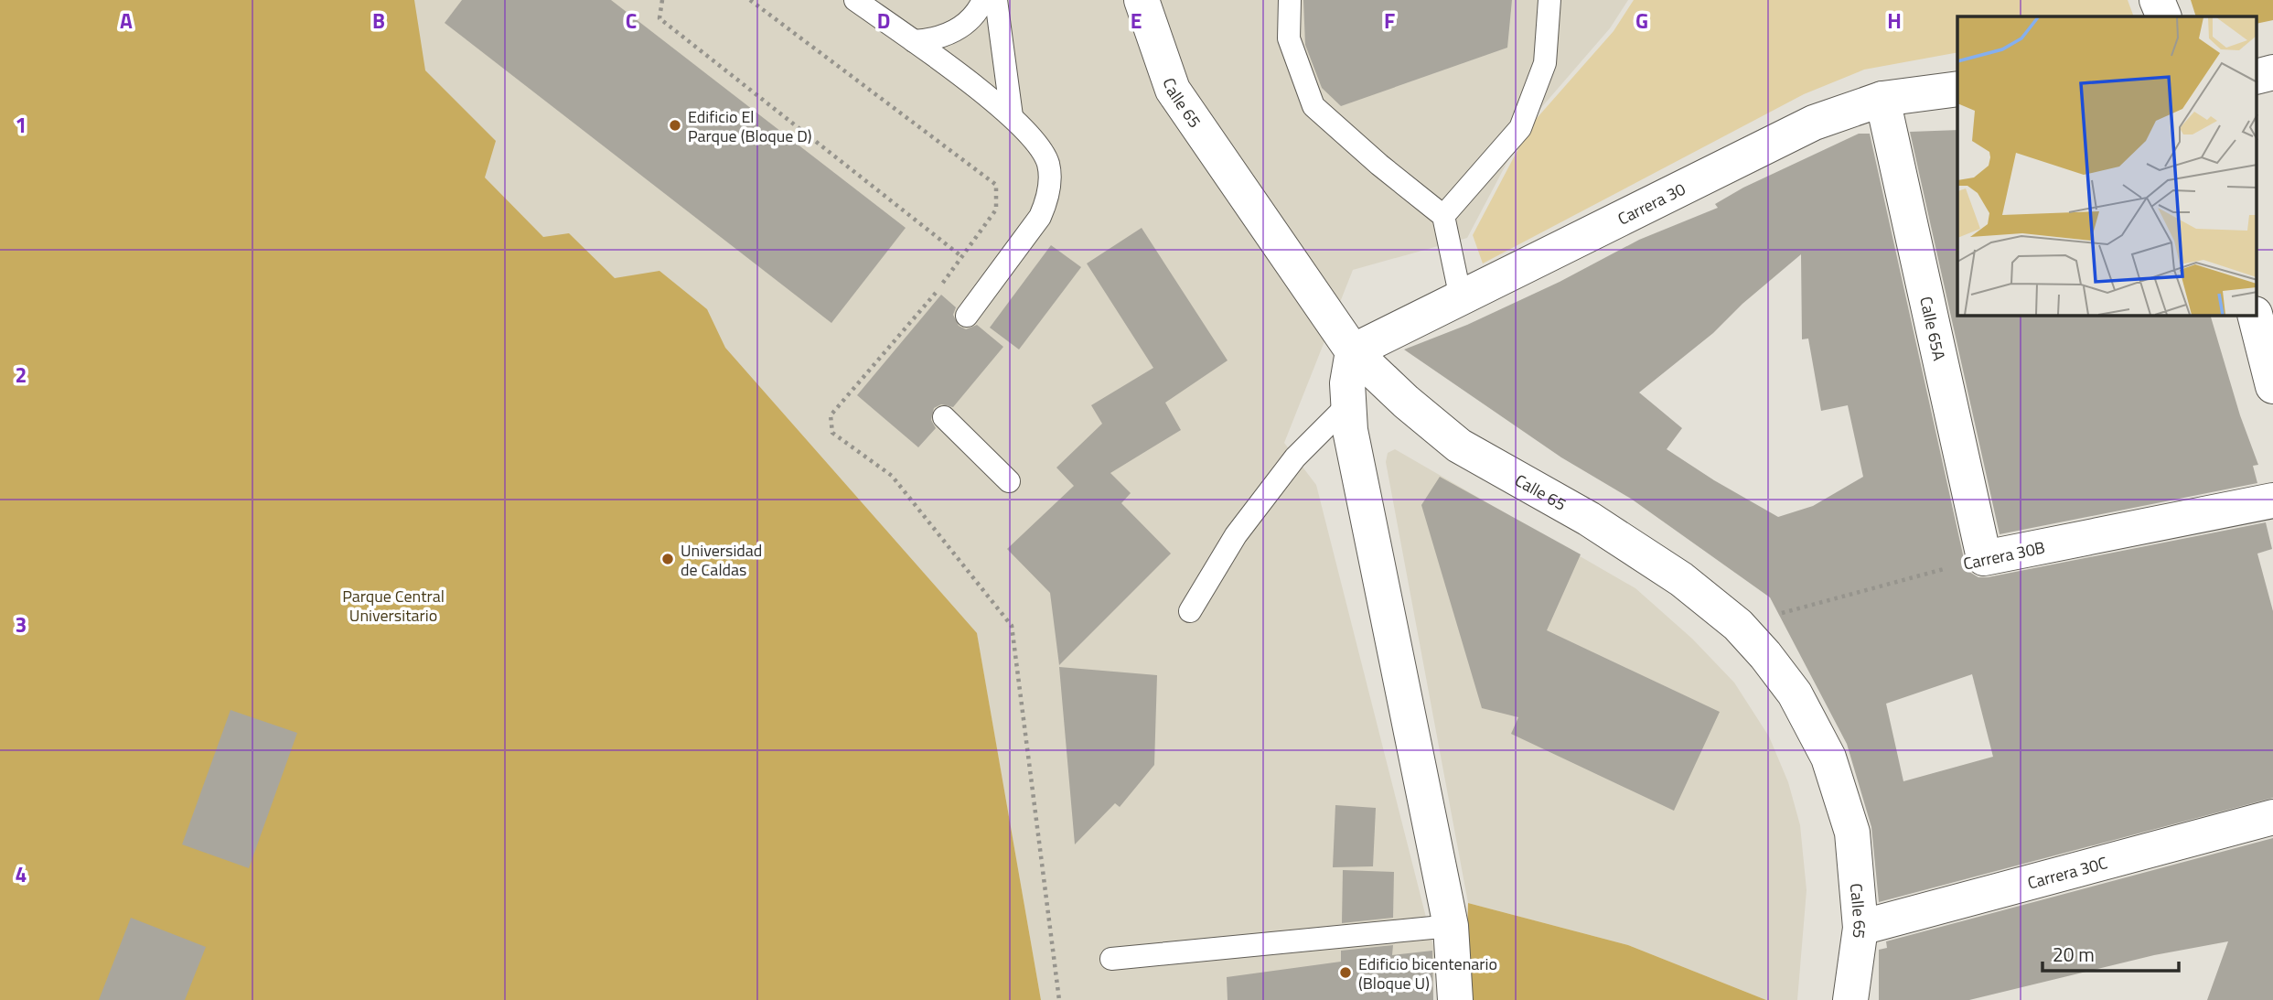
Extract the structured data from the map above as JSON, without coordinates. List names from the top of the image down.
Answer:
{
  "streets": {
    "street": [
      "Calle 65",
      "Carrera 30",
      "Calle 65A",
      "Carrera 30B",
      "Carrera 30C"
    ]
  },
  "crossings": [
    ["Calle 65", "Carrera 30"],
    ["Calle 65", "Carrera 30B"],
    ["Calle 65", "Carrera 30C"],
    ["Carrera 30", "Calle 65A"],
    ["Calle 65A", "Carrera 30B"]
  ],
  "parks": ["Parque Central Universitario"],
  "places": ["Edificio El Parque (Bloque D)", "Universidad de Caldas", "Edificio bicentenario (Bloque U)"],
  "scale_bar": "20 m",
  "grid": {
    "columns": [
      "A",
      "B",
      "C",
      "D",
      "E",
      "F",
      "G",
      "H"
    ],
    "rows": [
      "1",
      "2",
      "3",
      "4"
    ]
  }
}
